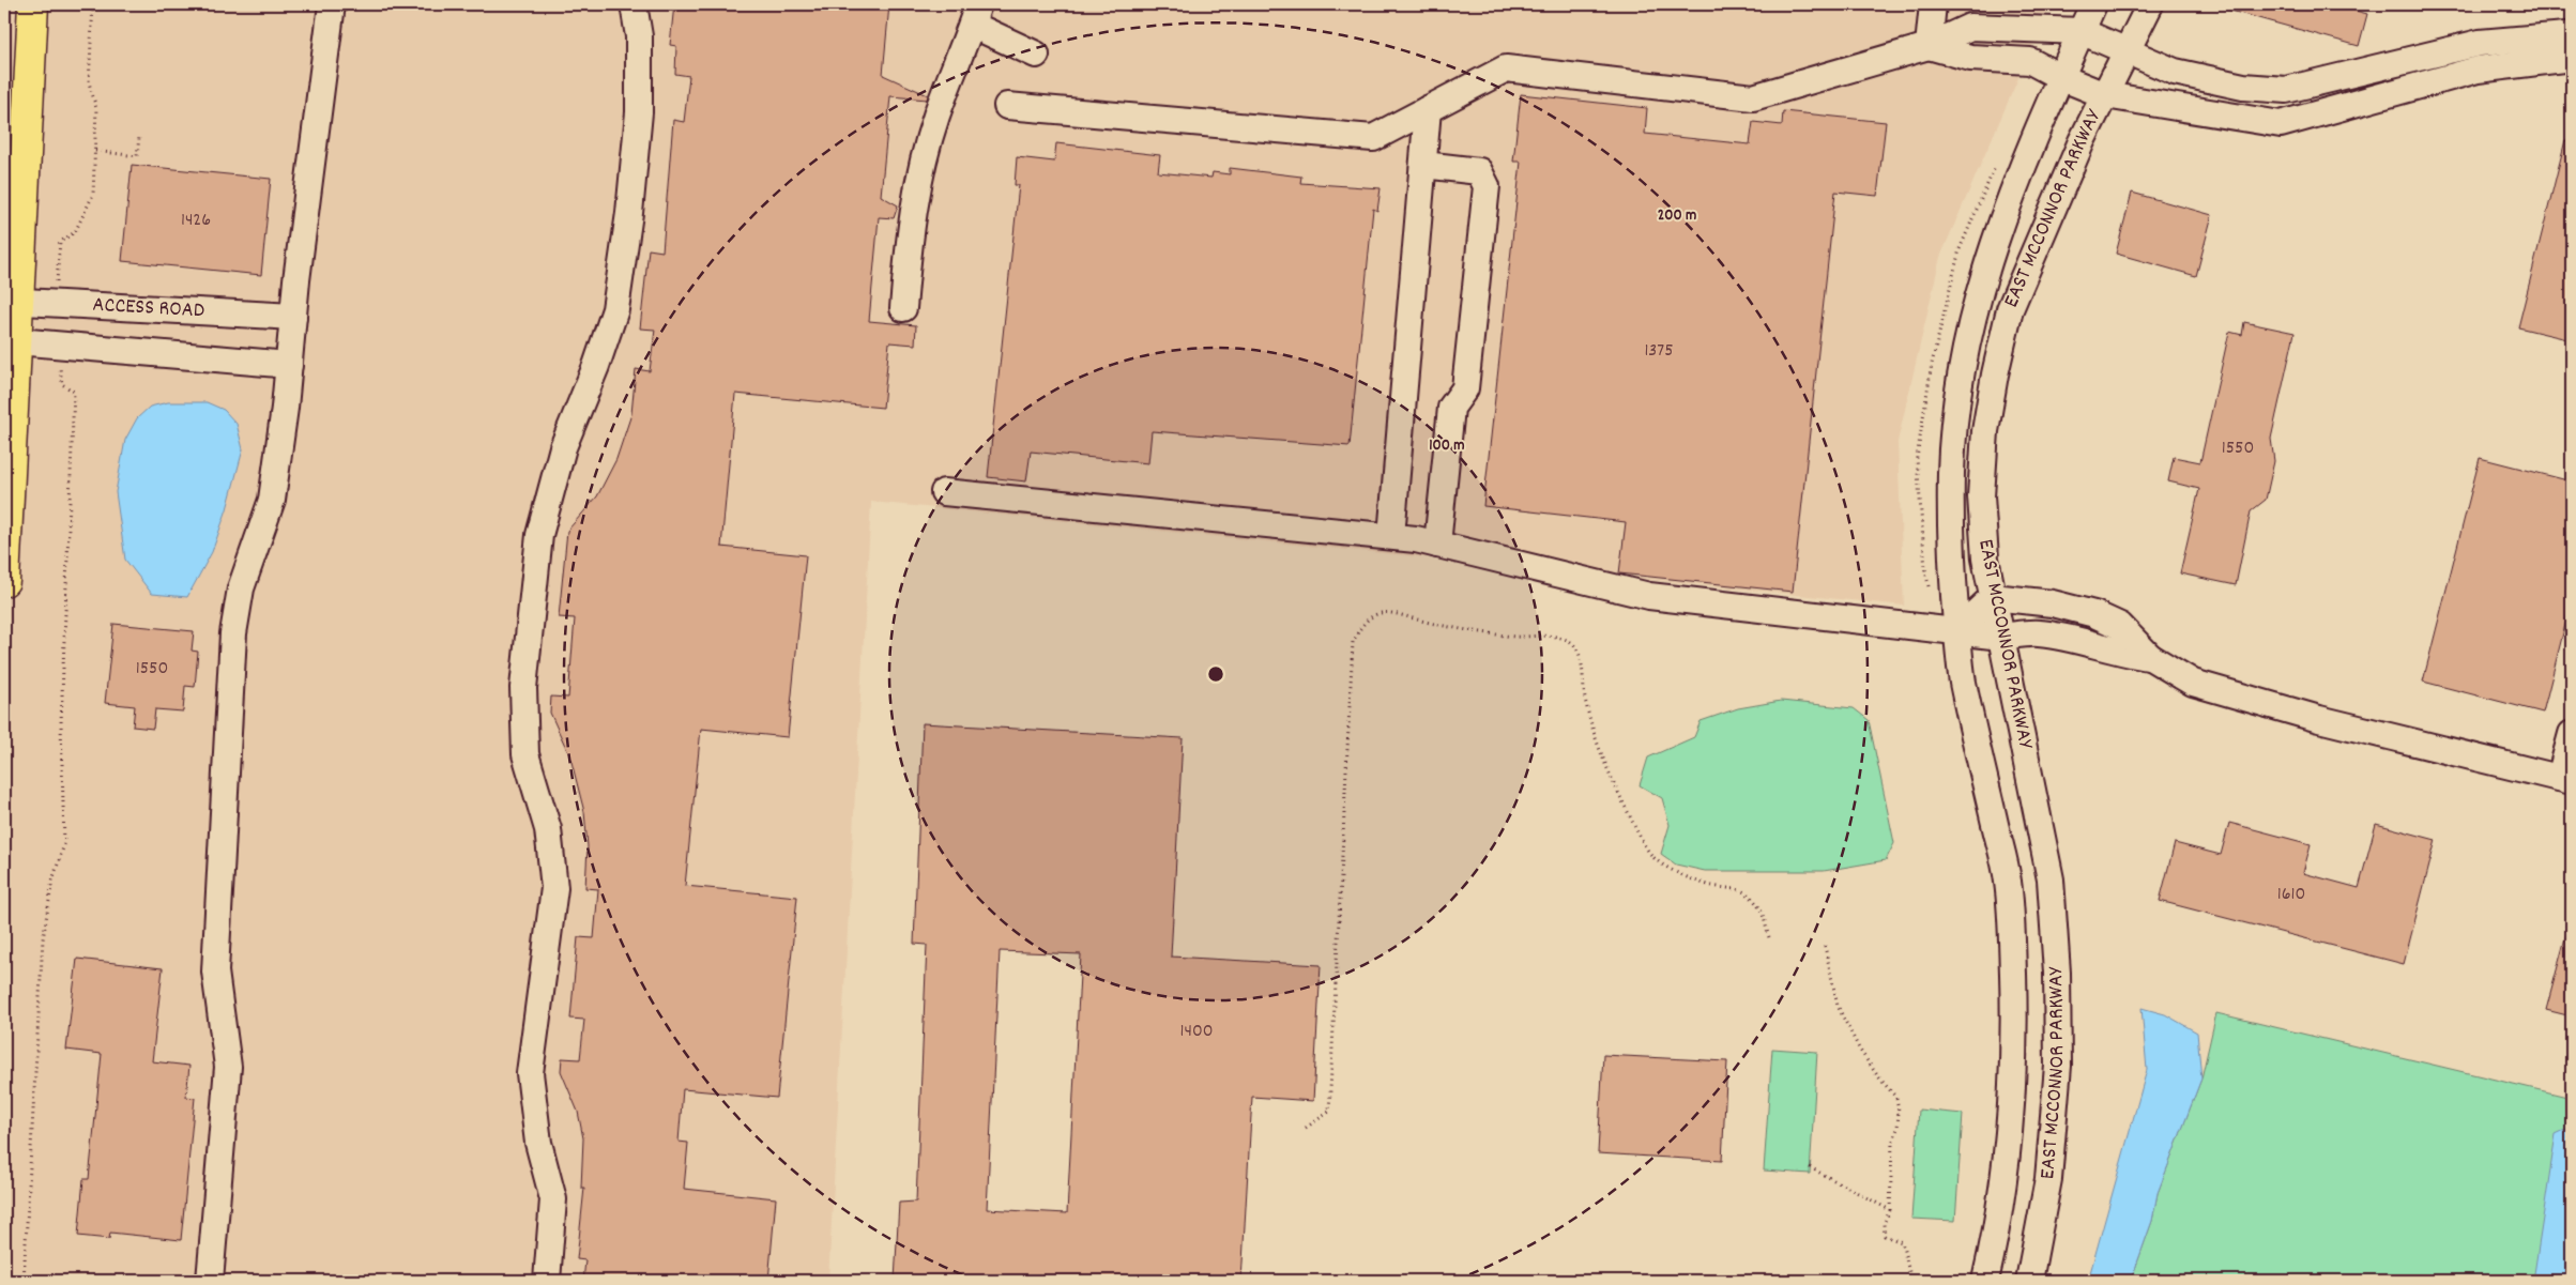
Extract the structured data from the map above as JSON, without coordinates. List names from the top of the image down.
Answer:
{
  "streets": {
    "street": ["EAST MCCONNOR PARKWAY", "ACCESS ROAD"]
  },
  "house_numbers": [
    "1426",
    "1375",
    "1550",
    "1550",
    "1610",
    "1400"
  ],
  "rings": ["200 m", "100 m"]
}
